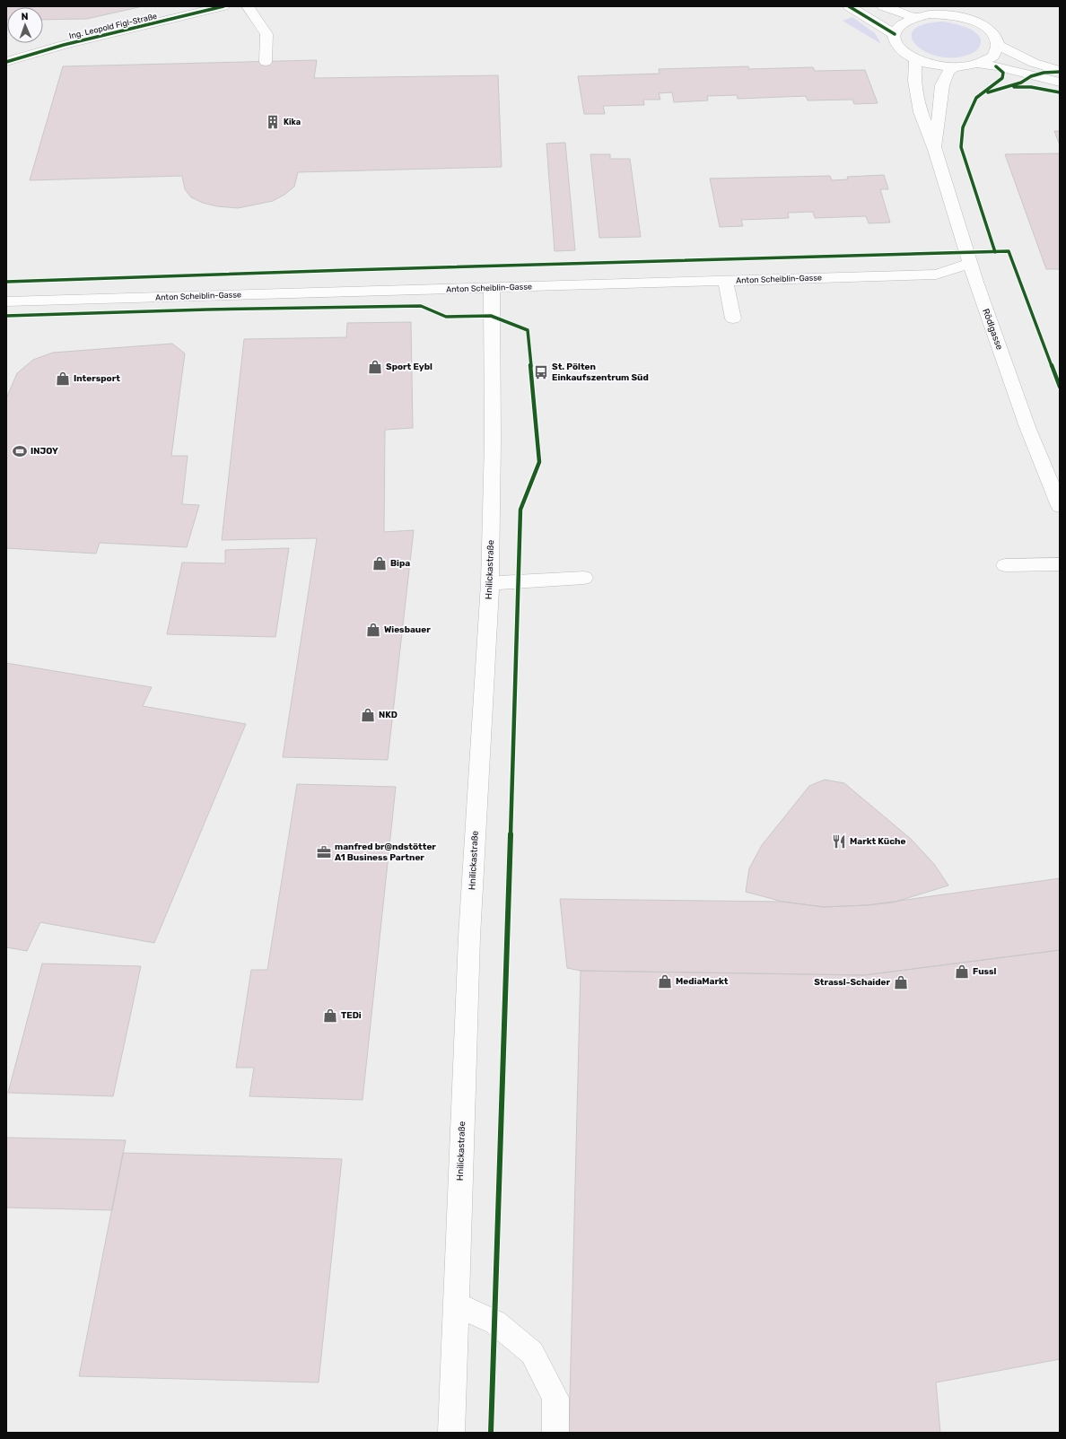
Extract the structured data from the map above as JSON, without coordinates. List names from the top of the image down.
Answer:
{
  "streets": {
    "street": [
      "Ing. Leopold Figl-Straße",
      "Anton Scheiblin-Gasse",
      "Rödlgasse",
      "Hnilickastraße"
    ]
  },
  "crossings": [
    ["Anton Scheiblin-Gasse", "Rödlgasse"],
    ["Anton Scheiblin-Gasse", "Hnilickastraße"]
  ],
  "places": {
    "building": ["Kika"],
    "shop": [
      "Sport Eybl",
      "Intersport",
      "Bipa",
      "Wiesbauer",
      "NKD",
      "Fussl",
      "MediaMarkt",
      "Strassl-Schaider",
      "TEDi"
    ],
    "bus stop": ["St. Pölten Einkaufszentrum Süd"],
    "sports": ["INJOY"],
    "restaurant": ["Markt Küche"],
    "office": ["manfred br@ndstötter A1 Business Partner"]
  },
  "north": "top"
}
